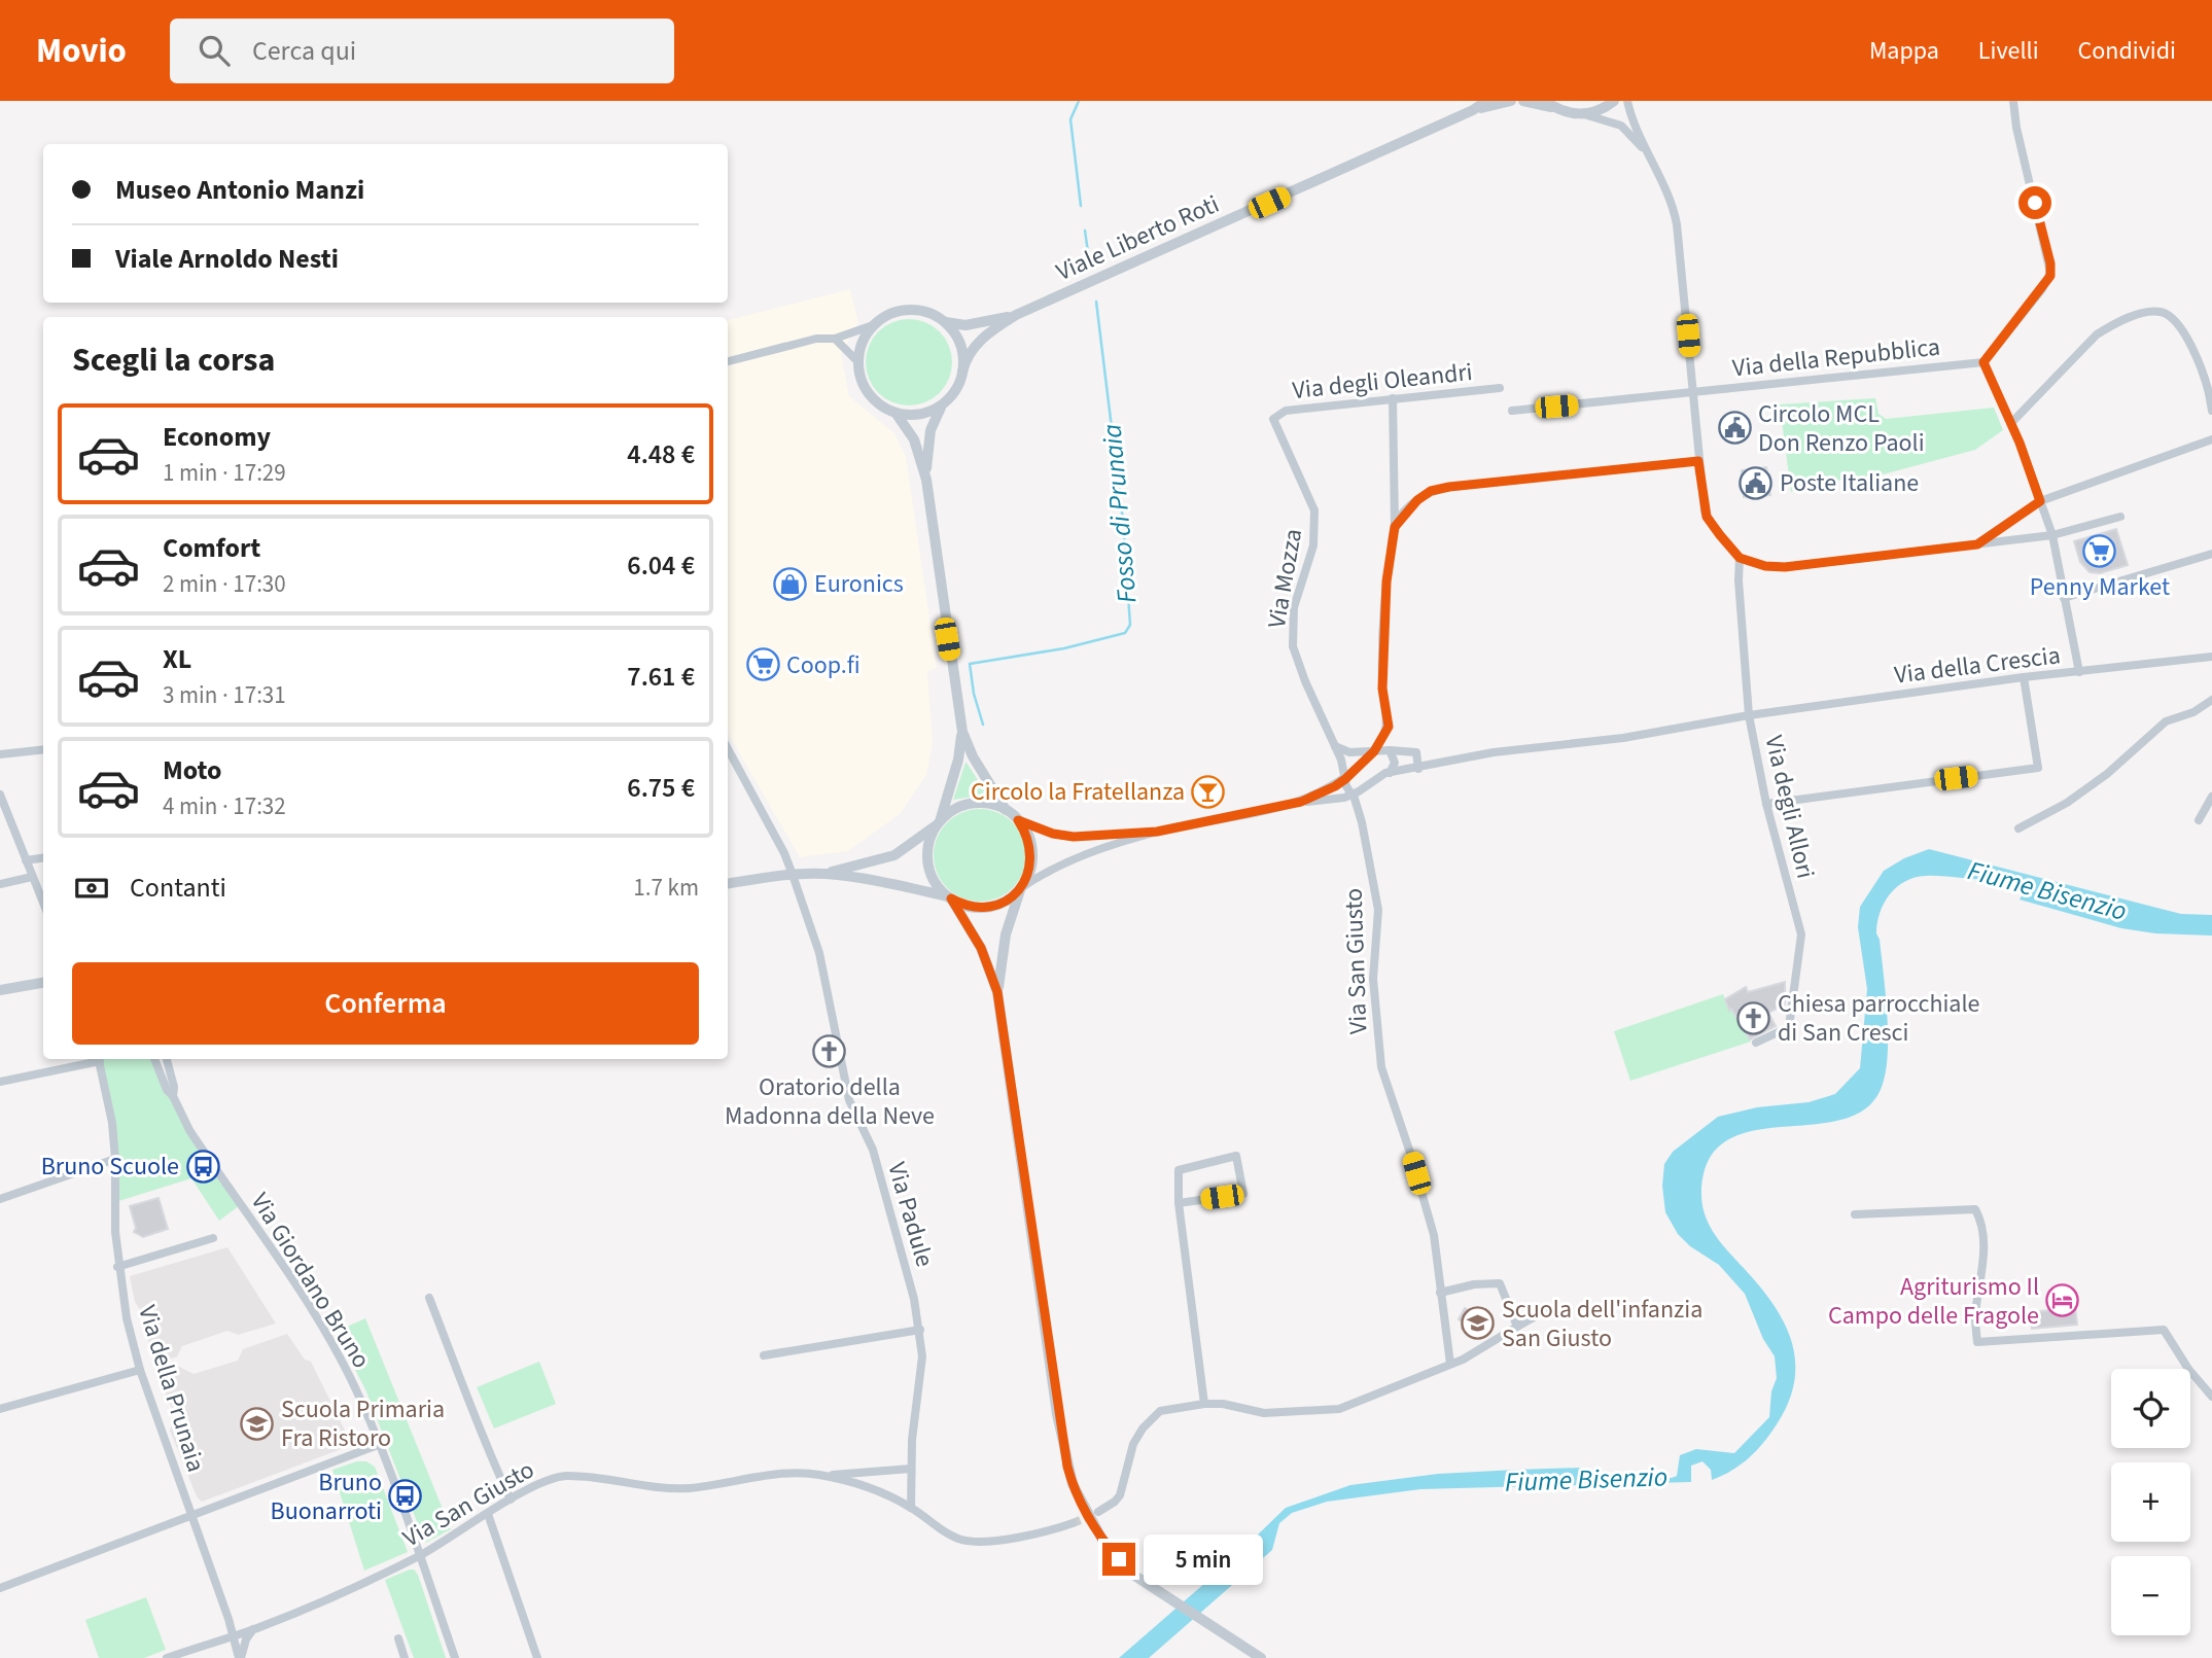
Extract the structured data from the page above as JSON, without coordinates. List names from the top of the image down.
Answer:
{
  "streets": {
    "street": [
      "Viale Liberto Roti",
      "Via della Repubblica",
      "Via degli Oleandri",
      "Via Mozza",
      "Via della Crescia",
      "Via degli Allori",
      "Via San Giusto",
      "Via Padule",
      "Via Giordano Bruno",
      "Via della Prunaia"
    ]
  },
  "crossings": [
    ["Via degli Oleandri", "Via Mozza"],
    ["Via Mozza", "Via San Giusto"],
    ["Via della Crescia", "Via degli Allori"],
    ["Via San Giusto", "Via Padule"],
    ["Via San Giusto", "Via Giordano Bruno"],
    ["Via San Giusto", "Via della Prunaia"]
  ],
  "water": ["Fosso di Prunaia", "Fiume Bisenzio"],
  "places": {
    "public building": ["Circolo MCL Don Renzo Paoli", "Poste Italiane"],
    "supermarket": ["Penny Market", "Coop.fi"],
    "shop": ["Euronics"],
    "bar": ["Circolo la Fratellanza"],
    "church": ["Chiesa parrocchiale di San Cresci", "Oratorio della Madonna della Neve"],
    "bus stop": ["Bruno Scuole", "Bruno Buonarroti"],
    "hotel": ["Agriturismo Il Campo delle Fragole"],
    "school or university": ["Scuola dell'infanzia San Giusto", "Scuola Primaria Fra Ristoro"]
  },
  "page": {
    "header": "Movio",
    "search": "Cerca qui",
    "nav": ["Mappa", "Livelli", "Condividi"],
    "banner": ["Museo Antonio Manzi", "Viale Arnoldo Nesti"],
    "heading": "Scegli la corsa",
    "list": [
      {
        "name": "Economy",
        "note": "1 min · 17:29",
        "value": "4.48 €"
      },
      {
        "name": "Comfort",
        "note": "2 min · 17:30",
        "value": "6.04 €"
      },
      {
        "name": "XL",
        "note": "3 min · 17:31",
        "value": "7.61 €"
      },
      {
        "name": "Moto",
        "note": "4 min · 17:32",
        "value": "6.75 €"
      }
    ],
    "pay": ["Contanti", "1.7 km"],
    "buttons": "Conferma",
    "map_buttons": ["+", "−"],
    "bubble": "5 min"
  }
}
